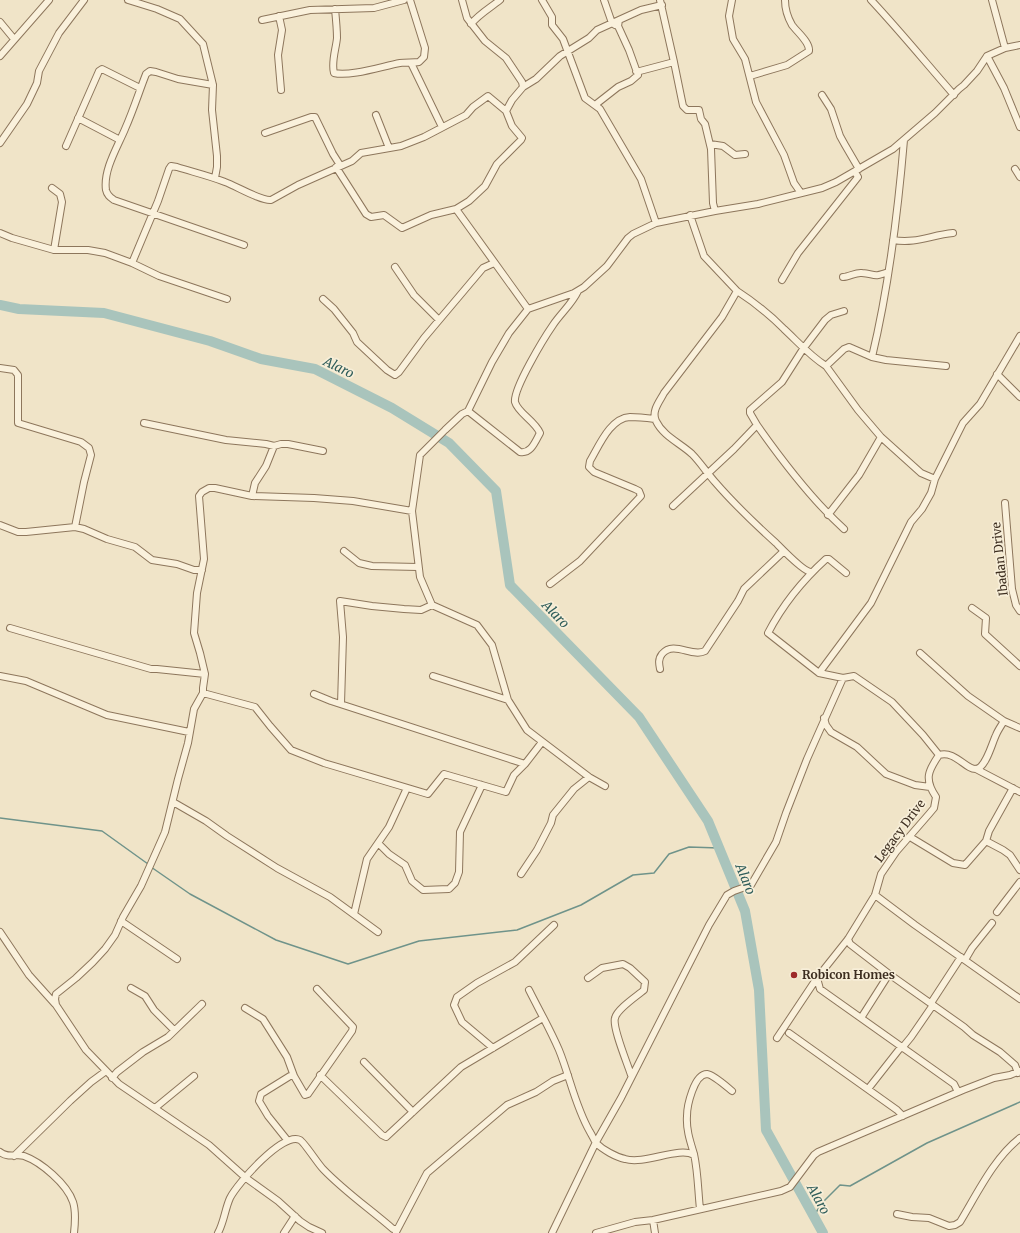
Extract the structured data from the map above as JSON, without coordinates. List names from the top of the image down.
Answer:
{
  "streets": {
    "street": ["Ibadan Drive", "Legacy Drive"]
  },
  "water": ["Alaro"],
  "places": ["Robicon Homes"]
}
